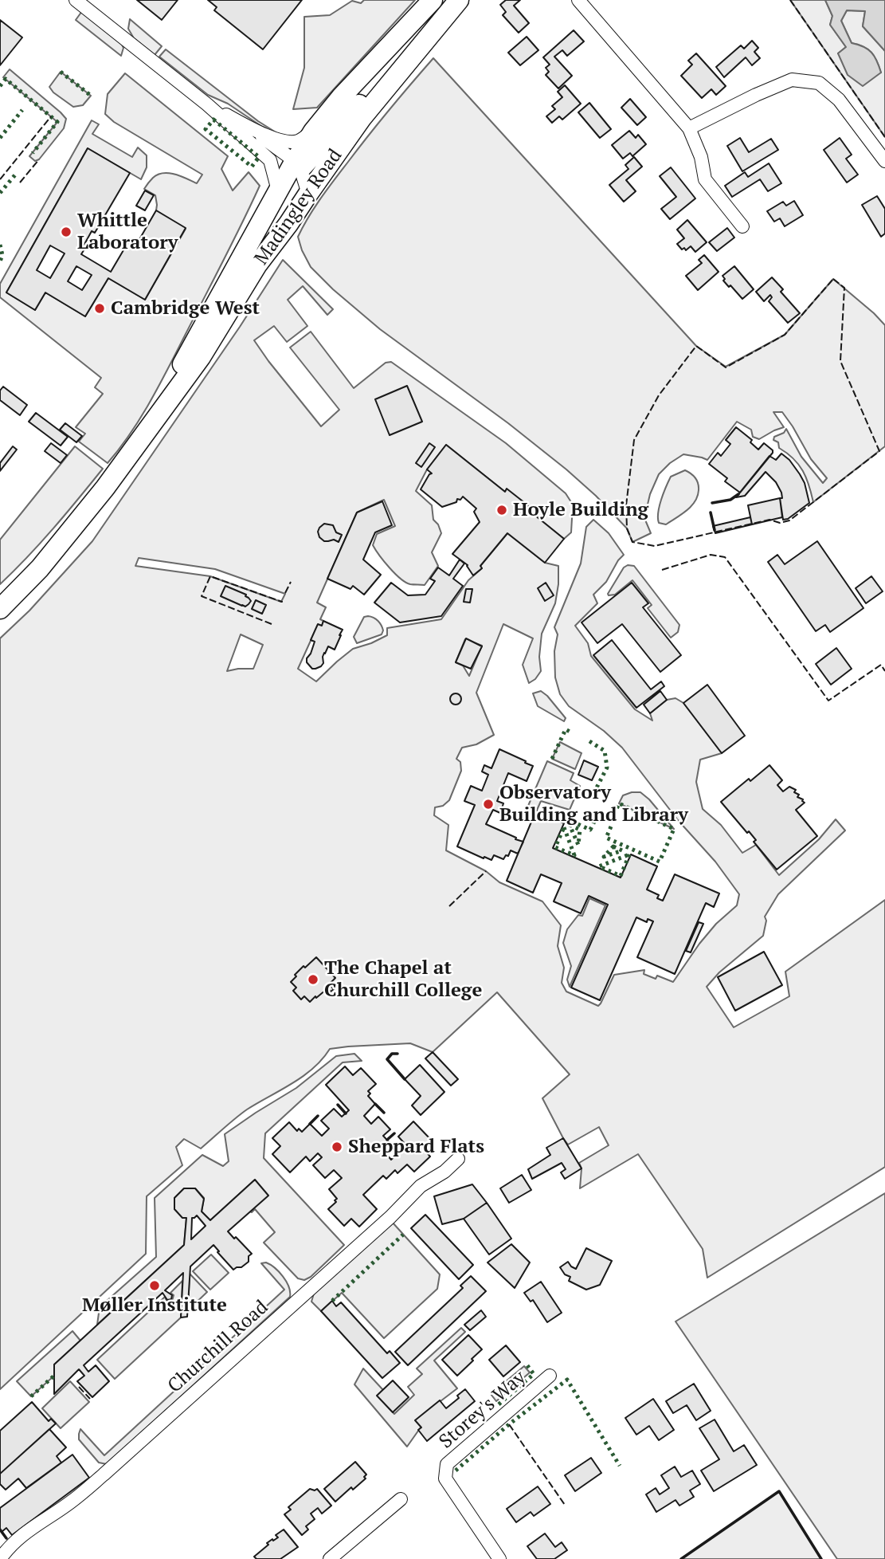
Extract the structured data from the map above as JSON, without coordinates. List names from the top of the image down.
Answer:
{
  "streets": {
    "main road": ["Madingley Road"],
    "street": ["Churchill Road", "Storey's Way"]
  },
  "places": [
    "Whittle Laboratory",
    "Cambridge West",
    "Hoyle Building",
    "Observatory Building and Library",
    "The Chapel at Churchill College",
    "Sheppard Flats",
    "Møller Institute"
  ]
}
